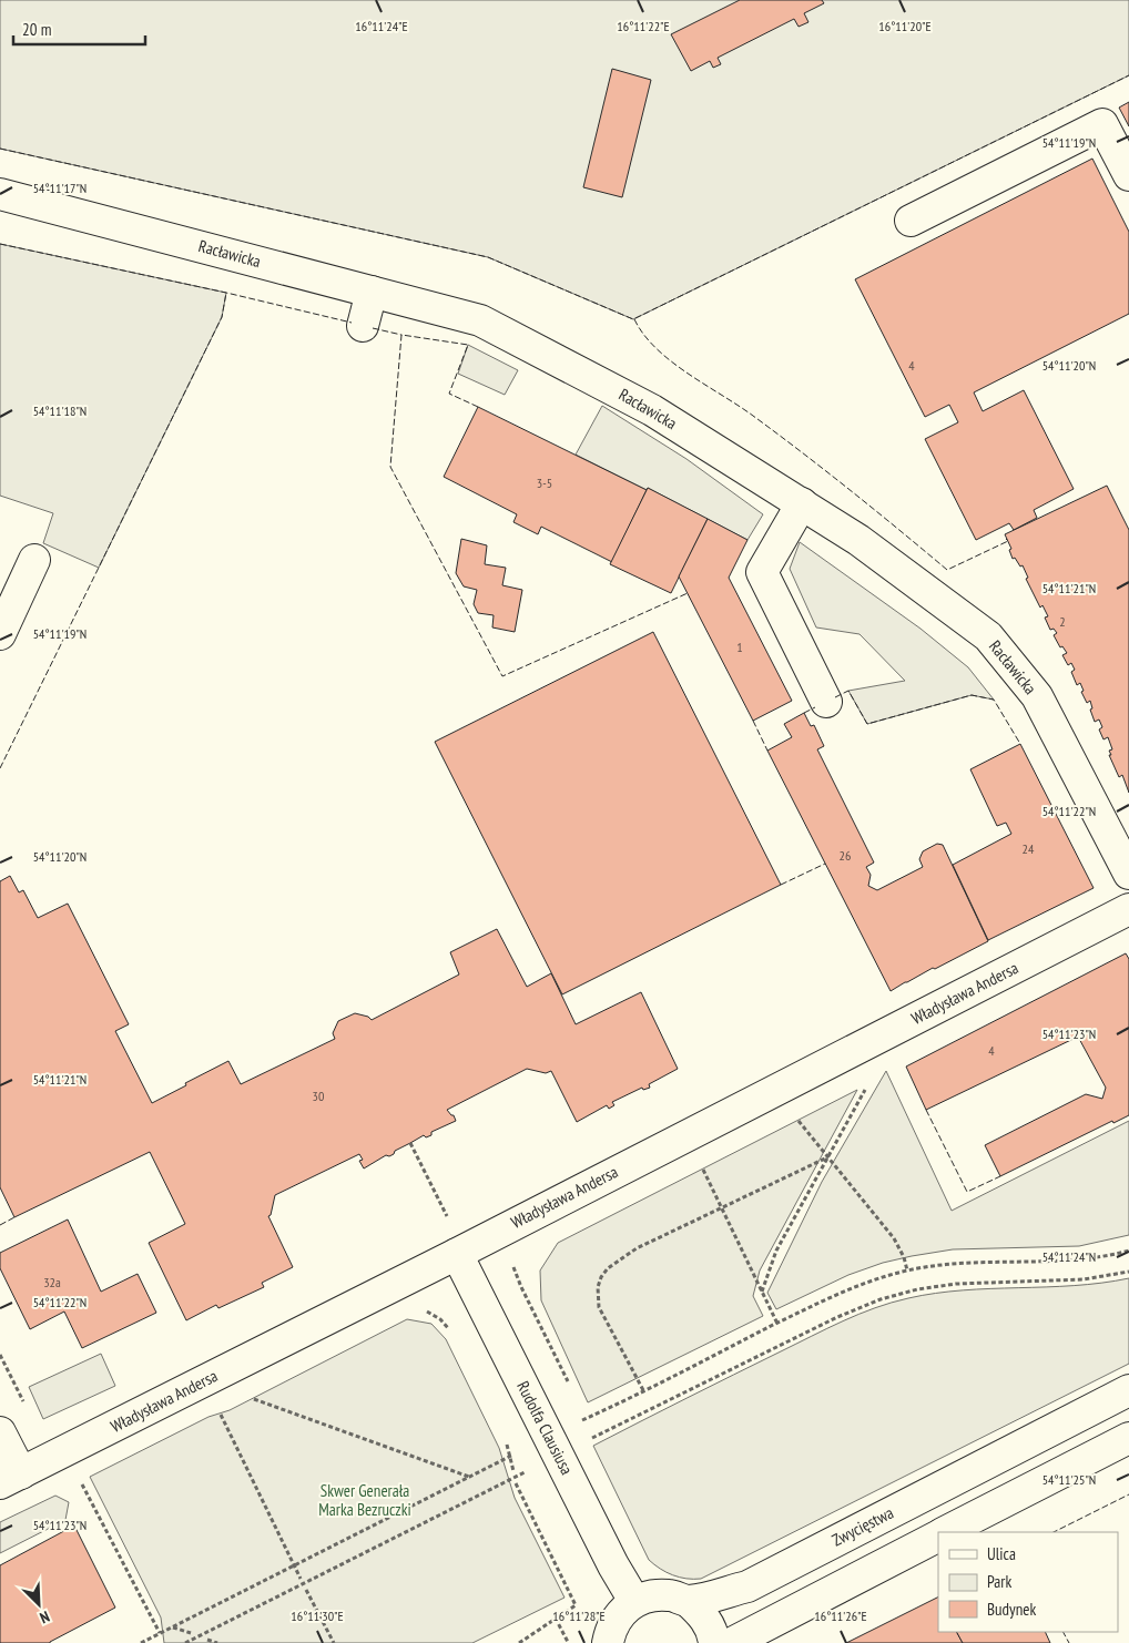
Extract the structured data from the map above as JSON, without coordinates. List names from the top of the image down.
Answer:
{
  "streets": {
    "street": [
      "Racławicka",
      "Władysława Andersa",
      "Rudolfa Clausiusa",
      "Zwycięstwa"
    ]
  },
  "crossings": [
    ["Władysława Andersa", "Rudolfa Clausiusa"],
    ["Rudolfa Clausiusa", "Zwycięstwa"]
  ],
  "parks": ["Skwer Generała Marka Bezruczki"],
  "house_numbers": [
    "4",
    "3-5",
    "2",
    "1",
    "24",
    "26",
    "4",
    "30",
    "32a"
  ],
  "legend": ["Ulica", "Park", "Budynek"],
  "scale_bar": "20 m",
  "north": "bottom right",
  "coordinates": [
    "16°11'24\"E",
    "16°11'22\"E",
    "16°11'20\"E",
    "54°11'19\"N",
    "54°11'17\"N",
    "54°11'20\"N",
    "54°11'18\"N",
    "54°11'21\"N",
    "54°11'22\"N",
    "54°11'23\"N",
    "54°11'24\"N",
    "54°11'25\"N",
    "16°11'30\"E",
    "16°11'28\"E",
    "16°11'26\"E"
  ]
}
